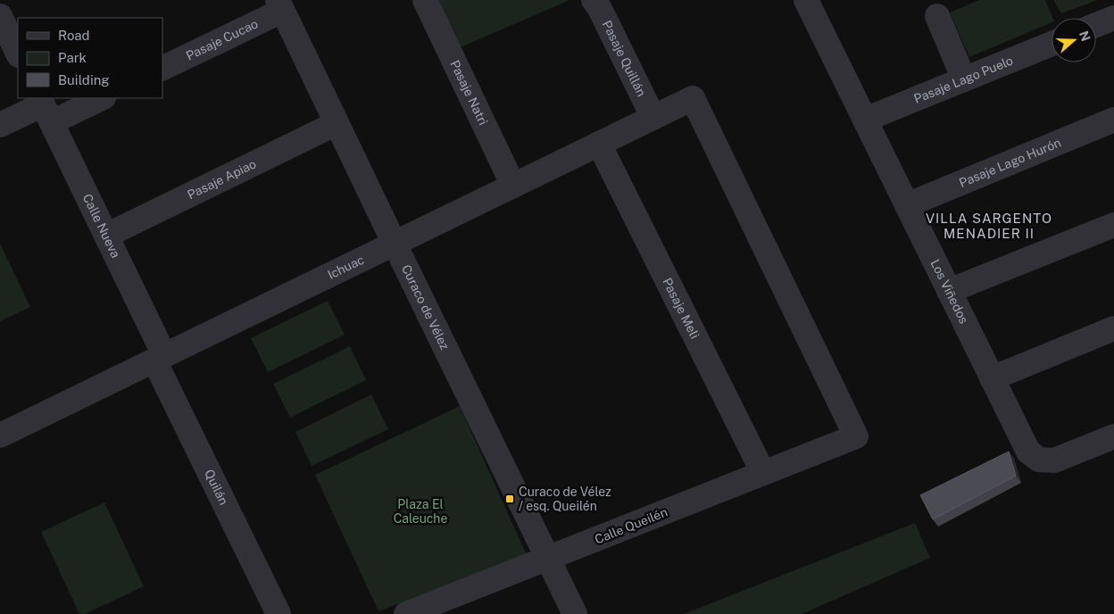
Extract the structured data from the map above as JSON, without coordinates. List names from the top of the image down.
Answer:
{
  "streets": {
    "street": [
      "Pasaje Cucao",
      "Pasaje Quillán",
      "Pasaje Lago Puelo",
      "Pasaje Natri",
      "Pasaje Lago Hurón",
      "Pasaje Apiao",
      "Calle Nueva",
      "Ichuac",
      "Los Viñedos",
      "Curaco de Vélez",
      "Pasaje Meli",
      "Quilán",
      "Calle Queilén"
    ]
  },
  "crossings": [
    ["Pasaje Cucao", "Curaco de Vélez"],
    ["Pasaje Quillán", "Ichuac"],
    ["Pasaje Lago Puelo", "Los Viñedos"],
    ["Pasaje Natri", "Ichuac"],
    ["Pasaje Lago Hurón", "Los Viñedos"],
    ["Pasaje Apiao", "Calle Nueva"],
    ["Pasaje Apiao", "Curaco de Vélez"],
    ["Calle Nueva", "Ichuac"],
    ["Calle Nueva", "Quilán"],
    ["Ichuac", "Curaco de Vélez"],
    ["Ichuac", "Pasaje Meli"],
    ["Ichuac", "Quilán"],
    ["Ichuac", "Calle Queilén"],
    ["Curaco de Vélez", "Calle Queilén"],
    ["Pasaje Meli", "Calle Queilén"]
  ],
  "districts": ["VILLA SARGENTO MENADIER II"],
  "parks": ["Plaza El Caleuche"],
  "places": {
    "transit": ["Curaco de Vélez / esq. Queilén"]
  },
  "legend": ["Road", "Park", "Building"],
  "north": "right"
}
